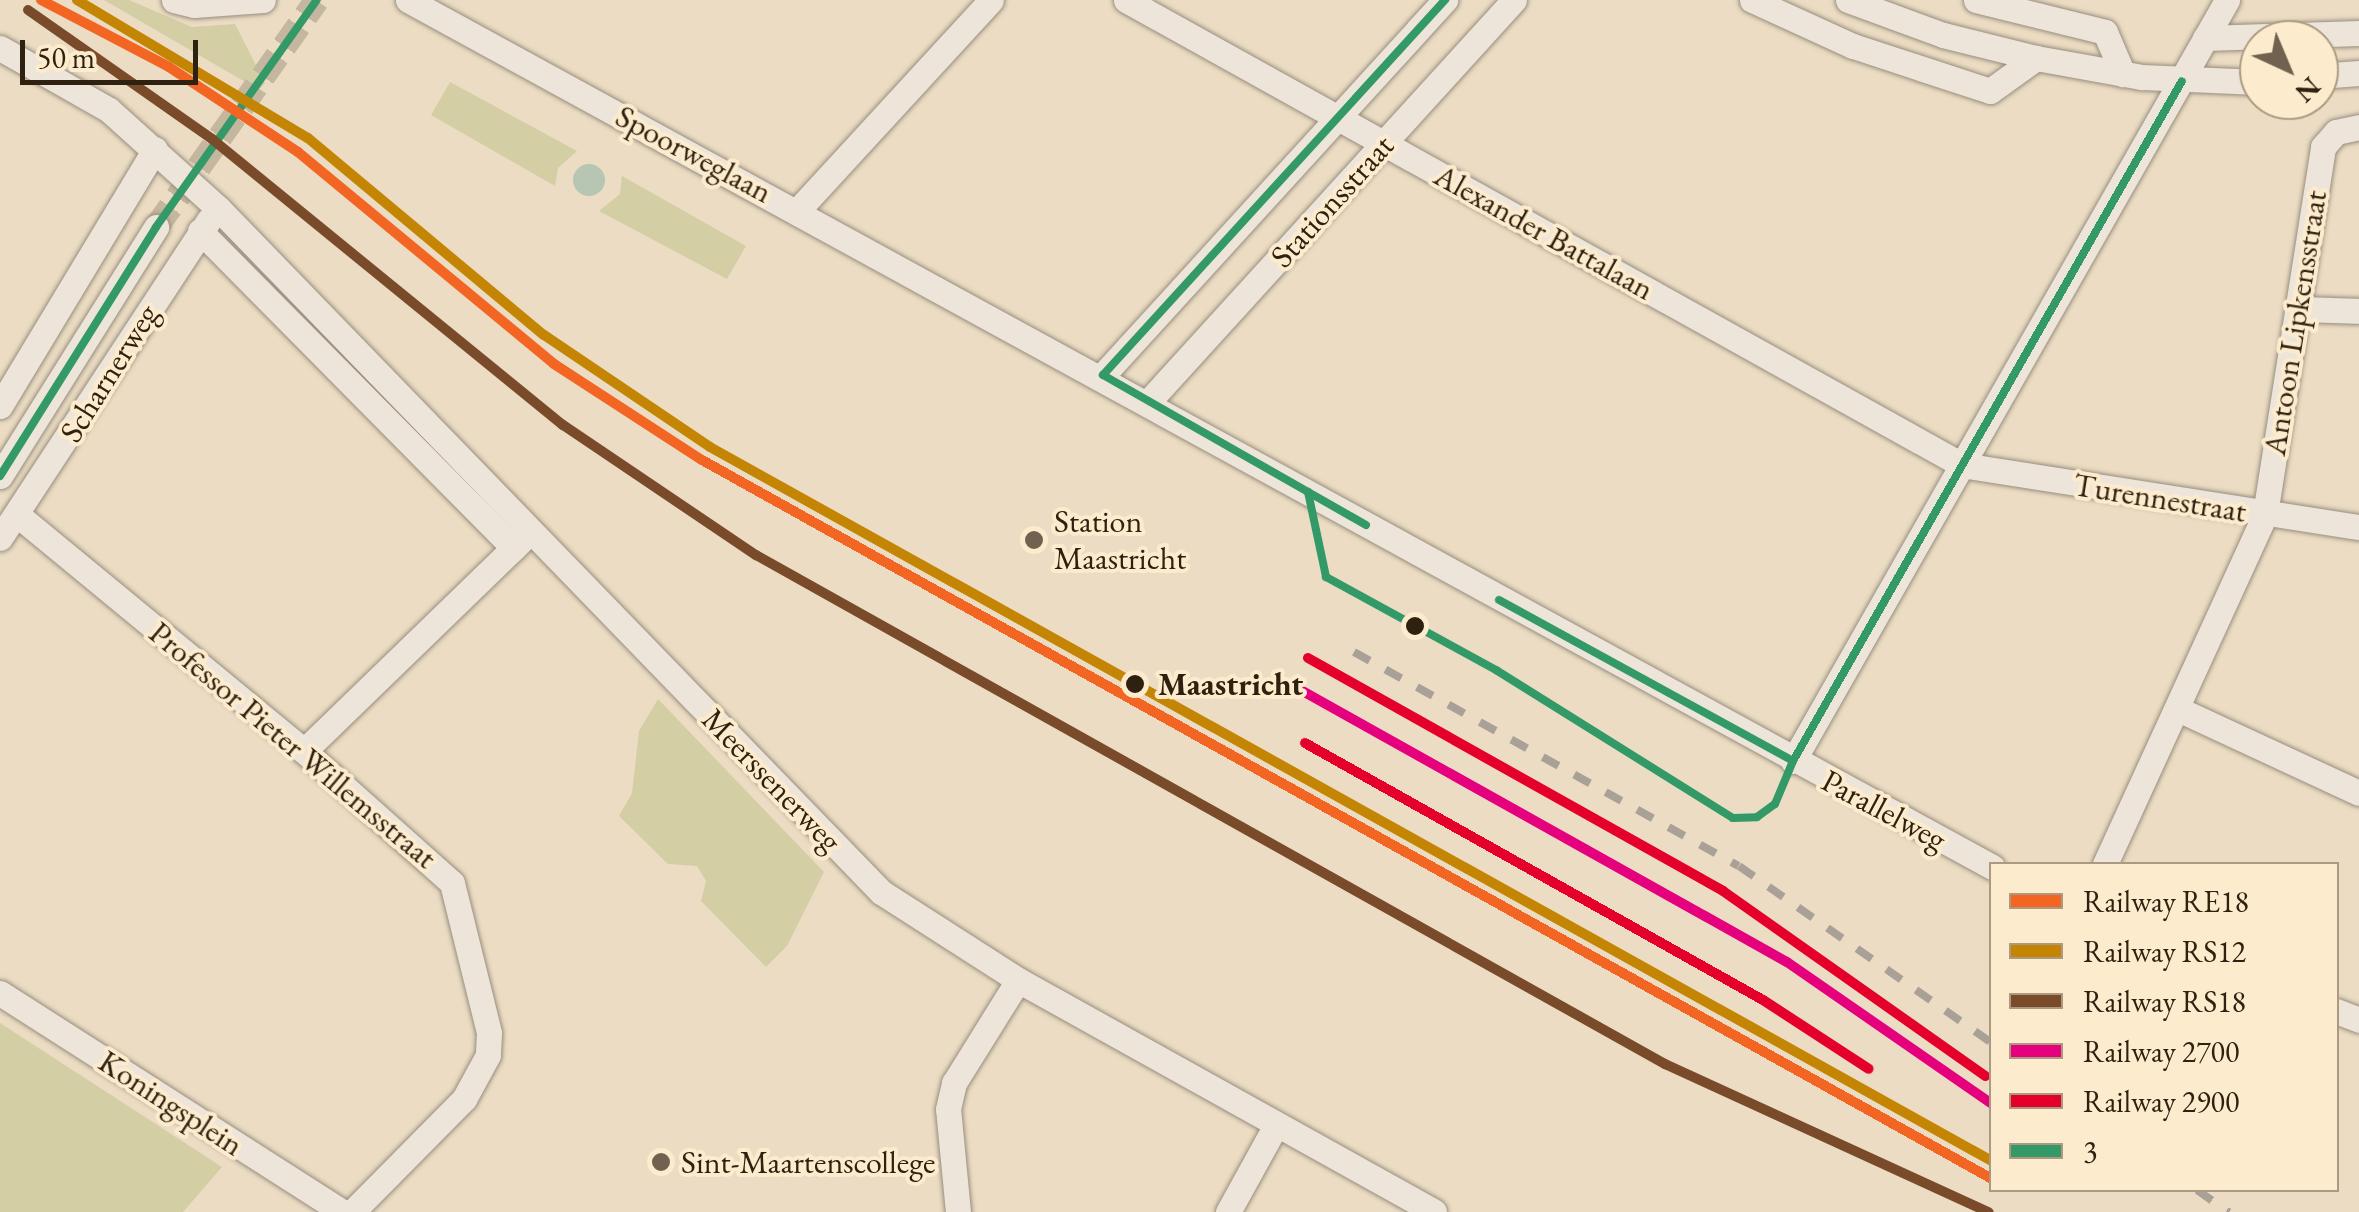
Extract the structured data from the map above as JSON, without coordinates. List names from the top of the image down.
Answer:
{
  "streets": {
    "street": [
      "Spoorweglaan",
      "Stationsstraat",
      "Alexander Battalaan",
      "Antoon Lipkensstraat",
      "Scharnerweg",
      "Turennestraat",
      "Professor Pieter Willemsstraat",
      "Meerssenerweg",
      "Parallelweg",
      "Koningsplein"
    ]
  },
  "crossings": [
    ["Spoorweglaan", "Stationsstraat"],
    ["Spoorweglaan", "Parallelweg"],
    ["Stationsstraat", "Alexander Battalaan"],
    ["Stationsstraat", "Parallelweg"],
    ["Alexander Battalaan", "Turennestraat"],
    ["Antoon Lipkensstraat", "Turennestraat"],
    ["Scharnerweg", "Professor Pieter Willemsstraat"],
    ["Scharnerweg", "Meerssenerweg"]
  ],
  "places": ["Station Maastricht", "Maastricht", "Sint-Maartenscollege"],
  "lines": [
    "rail line RE18",
    "rail line RS12",
    "transit line 3",
    "rail line RS18",
    "rail line 2900",
    "rail line 2700"
  ],
  "legend": [
    "Railway RE18",
    "Railway RS12",
    "Railway RS18",
    "Railway 2700",
    "Railway 2900",
    "3"
  ],
  "scale_bar": "50 m",
  "north": "bottom right"
}
